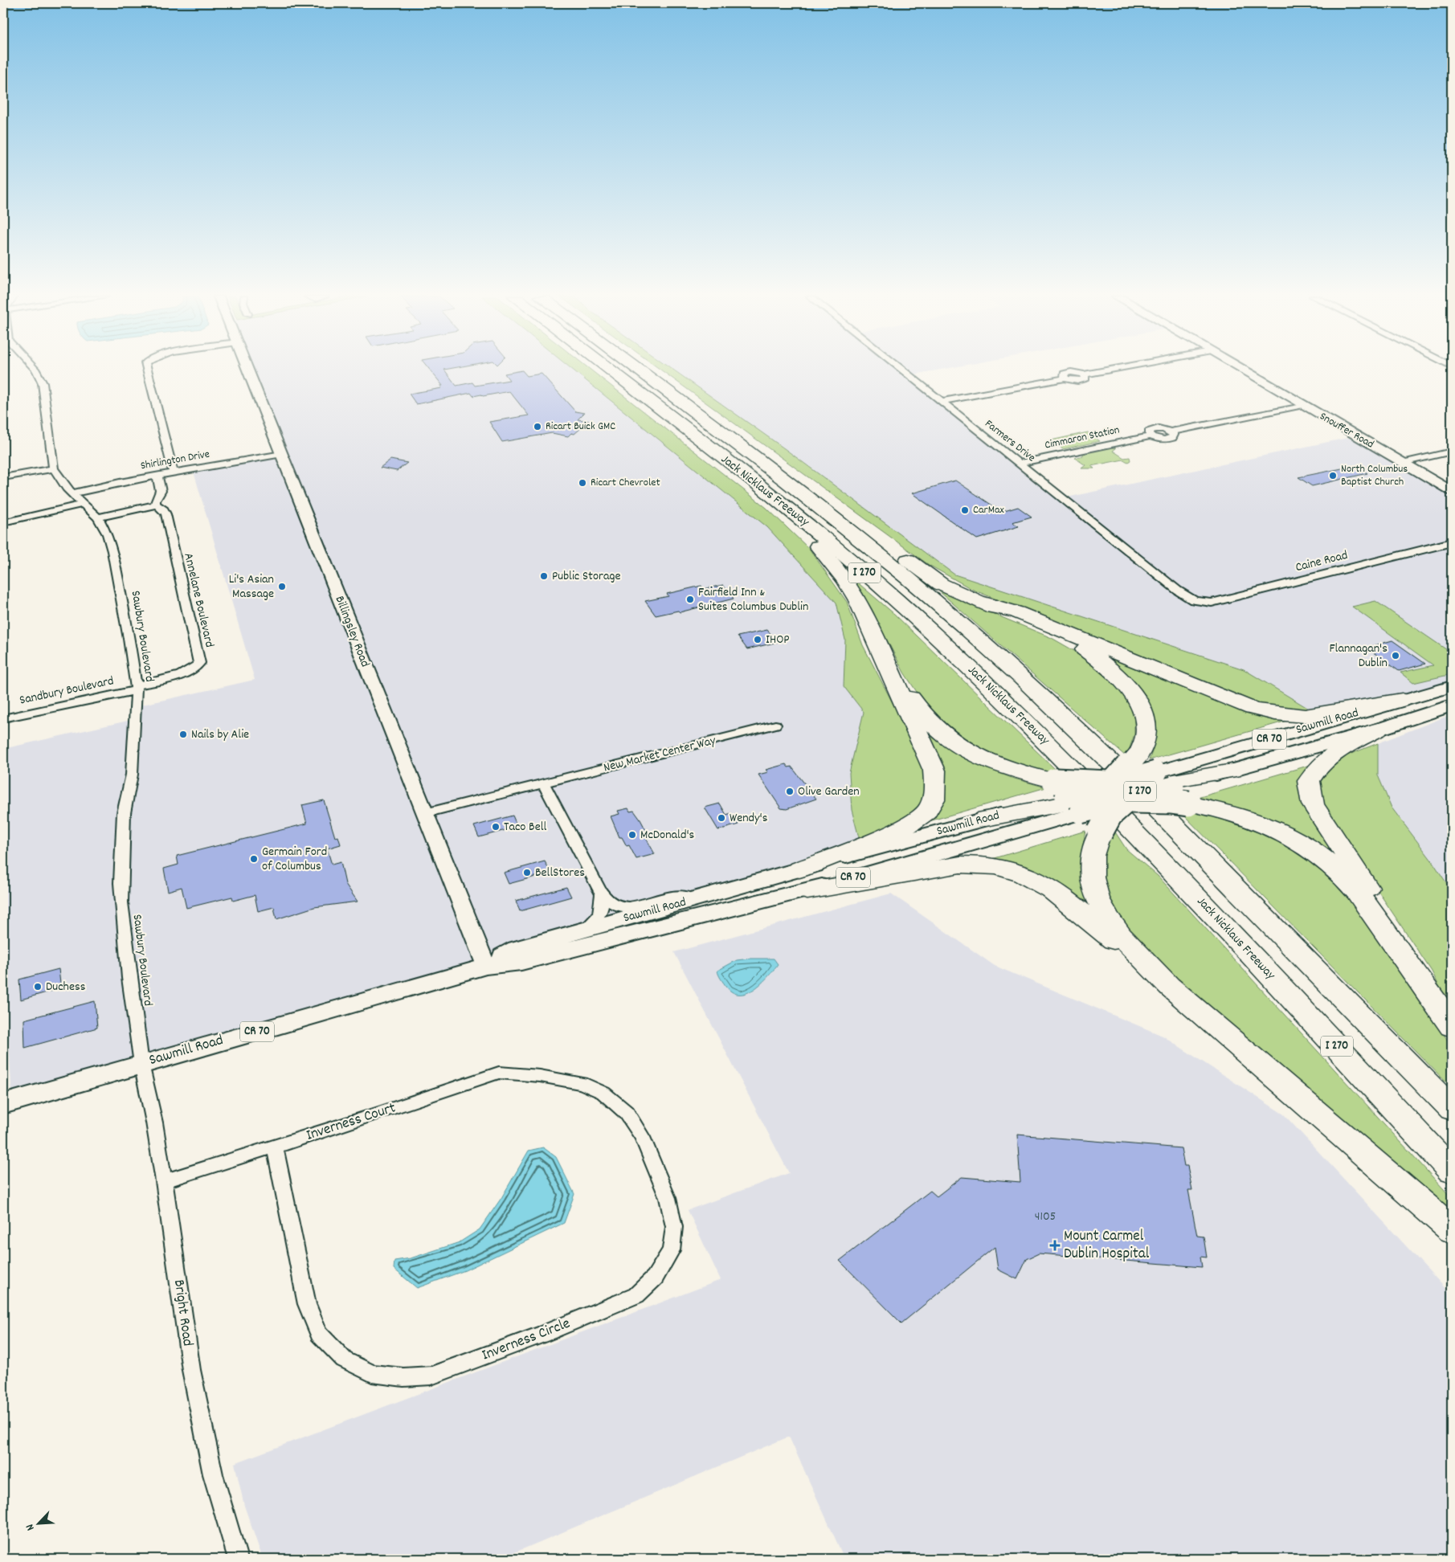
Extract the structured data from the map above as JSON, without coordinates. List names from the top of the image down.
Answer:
{
  "streets": {
    "highway": ["Jack Nicklaus Freeway", "I 270"],
    "main road": ["Sawmill Road", "CR 70"],
    "street": [
      "Snouffer Road",
      "Cimmaron Station",
      "Farmers Drive",
      "Shirlington Drive",
      "Caine Road",
      "Annelane Boulevard",
      "Billingsley Road",
      "Sawbury Boulevard",
      "Sandbury Boulevard",
      "New Market Center Way",
      "Inverness Court",
      "Bright Road",
      "Inverness Circle"
    ]
  },
  "crossings": [
    ["Snouffer Road", "Cimmaron Station"],
    ["Cimmaron Station", "Farmers Drive"],
    ["Farmers Drive", "Caine Road"],
    ["Shirlington Drive", "Billingsley Road"],
    ["Shirlington Drive", "Sawbury Boulevard"],
    ["Annelane Boulevard", "Sawbury Boulevard"],
    ["Annelane Boulevard", "Sandbury Boulevard"],
    ["Billingsley Road", "Sawmill Road"],
    ["Billingsley Road", "New Market Center Way"],
    ["Sawbury Boulevard", "Sandbury Boulevard"],
    ["Sawbury Boulevard", "Sawmill Road"],
    ["Sawbury Boulevard", "Bright Road"],
    ["Sawmill Road", "Bright Road"],
    ["Inverness Court", "Bright Road"],
    ["Inverness Court", "Inverness Circle"]
  ],
  "places": {
    "other": [
      "Ricart Buick GMC",
      "North Columbus Baptist Church",
      "Ricart Chevrolet",
      "CarMax",
      "Public Storage",
      "Li's Asian Massage",
      "Fairfield Inn & Suites Columbus Dublin",
      "IHOP",
      "Flannagan's Dublin",
      "Nails by Alie",
      "Olive Garden",
      "Wendy's",
      "Taco Bell",
      "McDonald's",
      "Germain Ford of Columbus",
      "BellStores",
      "Duchess"
    ],
    "health": ["Mount Carmel Dublin Hospital"]
  },
  "house_numbers": ["4105"],
  "north": "bottom left"
}
